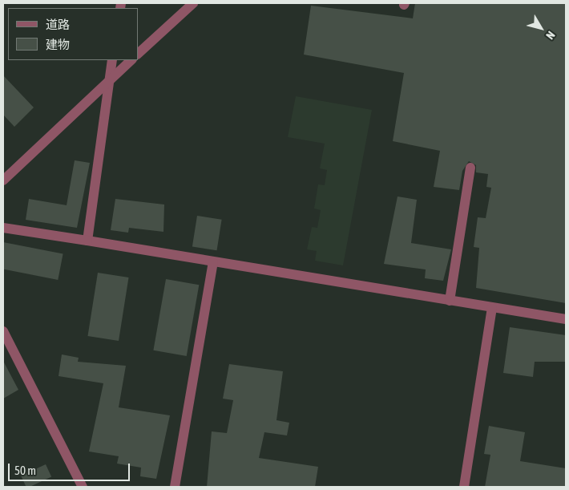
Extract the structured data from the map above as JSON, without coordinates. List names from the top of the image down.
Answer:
{
  "legend": ["道路", "建物"],
  "scale_bar": "50 m",
  "north": "bottom right"
}
